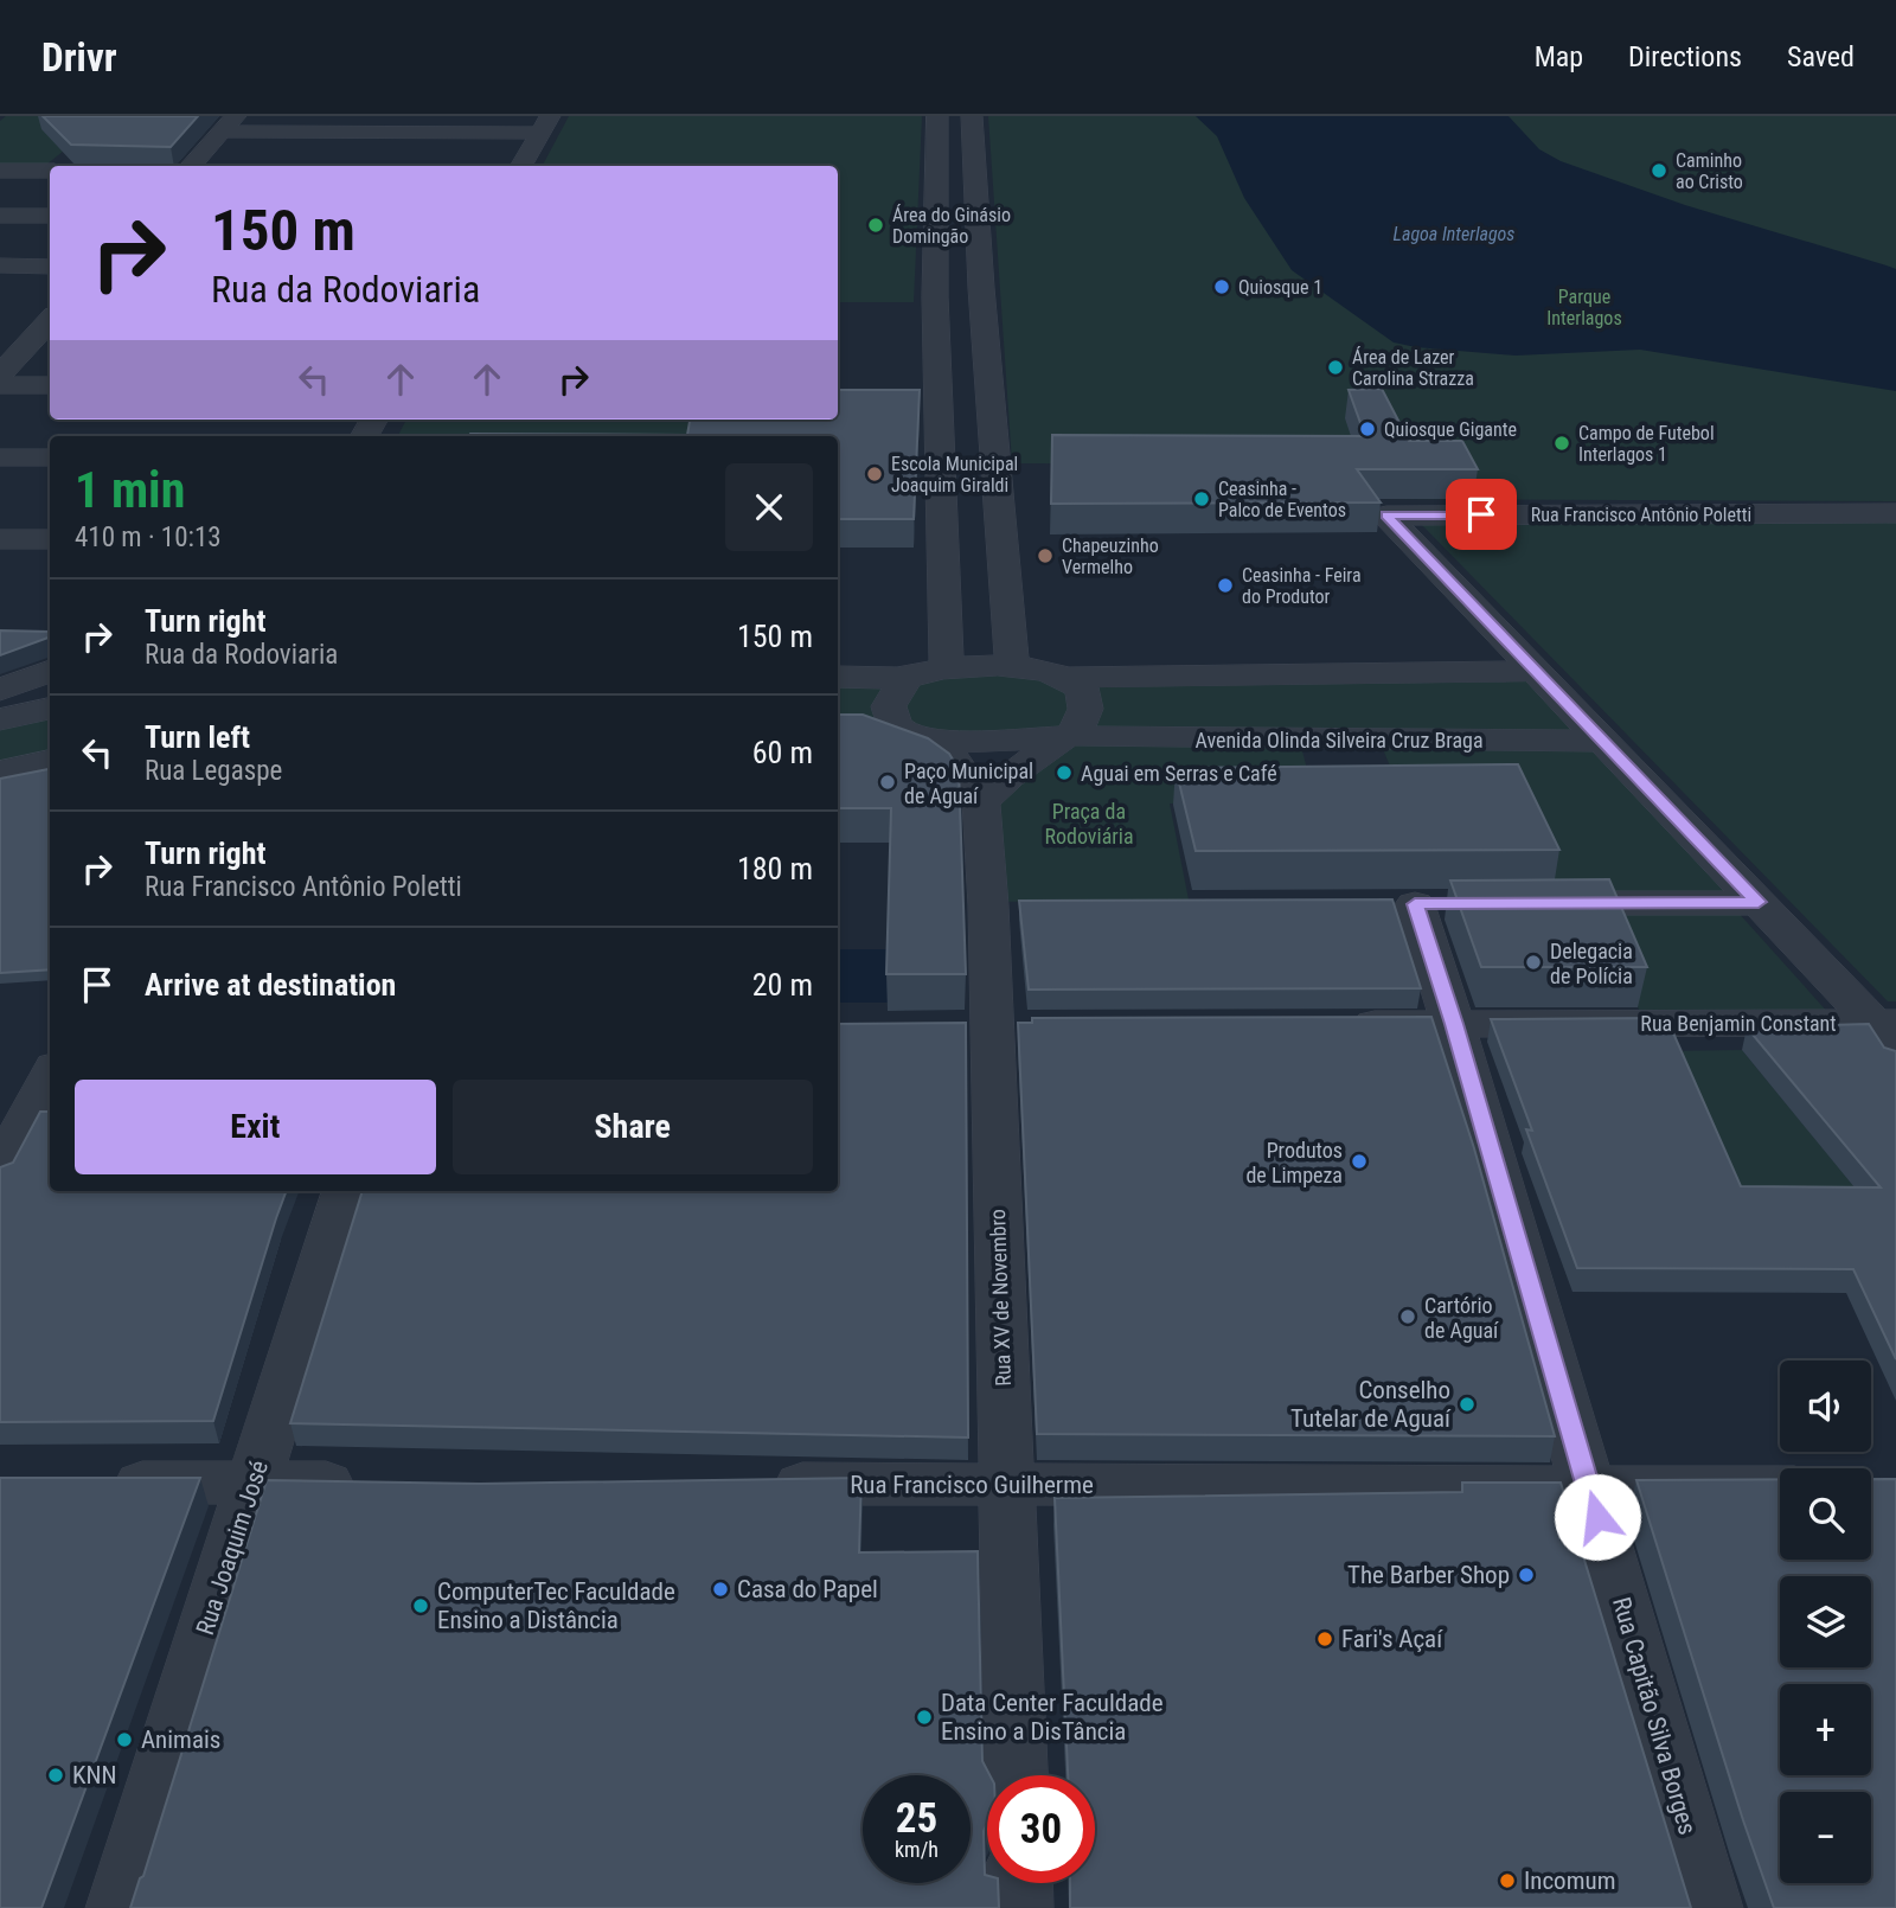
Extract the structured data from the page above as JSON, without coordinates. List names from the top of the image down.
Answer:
{
  "streets": {
    "street": [
      "Rua Francisco Antônio Poletti",
      "Avenida Olinda Silveira Cruz Braga",
      "Rua Benjamin Constant",
      "Rua XV de Novembro",
      "Rua Francisco Guilherme",
      "Rua Joaquim José",
      "Rua Capitão Silva Borges"
    ]
  },
  "crossings": [
    ["Rua Benjamin Constant", "Rua Capitão Silva Borges"],
    ["Rua XV de Novembro", "Rua Francisco Guilherme"],
    ["Rua Francisco Guilherme", "Rua Capitão Silva Borges"]
  ],
  "water": ["Lagoa Interlagos"],
  "parks": ["Parque Interlagos", "Praça da Rodoviária"],
  "places": [
    "Caminho ao Cristo",
    "Área do Ginásio Domingão",
    "Quiosque 1",
    "Área de Lazer Carolina Strazza",
    "Quiosque Gigante",
    "Campo de Futebol Interlagos 1",
    "Escola Municipal Joaquim Giraldi",
    "Ceasinha - Palco de Eventos",
    "Chapeuzinho Vermelho",
    "Ceasinha - Feira do Produtor",
    "Aguai em Serras e Café",
    "Paço Municipal de Aguaí",
    "Delegacia de Polícia",
    "Produtos de Limpeza",
    "Cartório de Aguaí",
    "Conselho Tutelar de Aguaí",
    "The Barber Shop",
    "Casa do Papel",
    "ComputerTec Faculdade Ensino a Distância",
    "Fari's Açaí",
    "Data Center Faculdade Ensino a DisTância",
    "Animais",
    "KNN",
    "Incomum"
  ],
  "page": {
    "header": "Drivr",
    "nav": ["Map", "Directions", "Saved"],
    "turn": ["150 m", "Rua da Rodoviaria"],
    "heading": ["1 min", "410 m · 10:13"],
    "list": [
      {
        "name": "Turn right",
        "note": "Rua da Rodoviaria",
        "value": "150 m"
      },
      {
        "name": "Turn left",
        "note": "Rua Legaspe",
        "value": "60 m"
      },
      {
        "name": "Turn right",
        "note": "Rua Francisco Antônio Poletti",
        "value": "180 m"
      },
      {
        "name": "Arrive at destination",
        "value": "20 m"
      }
    ],
    "buttons": ["Exit", "Share"],
    "map_buttons": ["+", "−"],
    "speed": "25 km/h",
    "limit": "30"
  }
}
